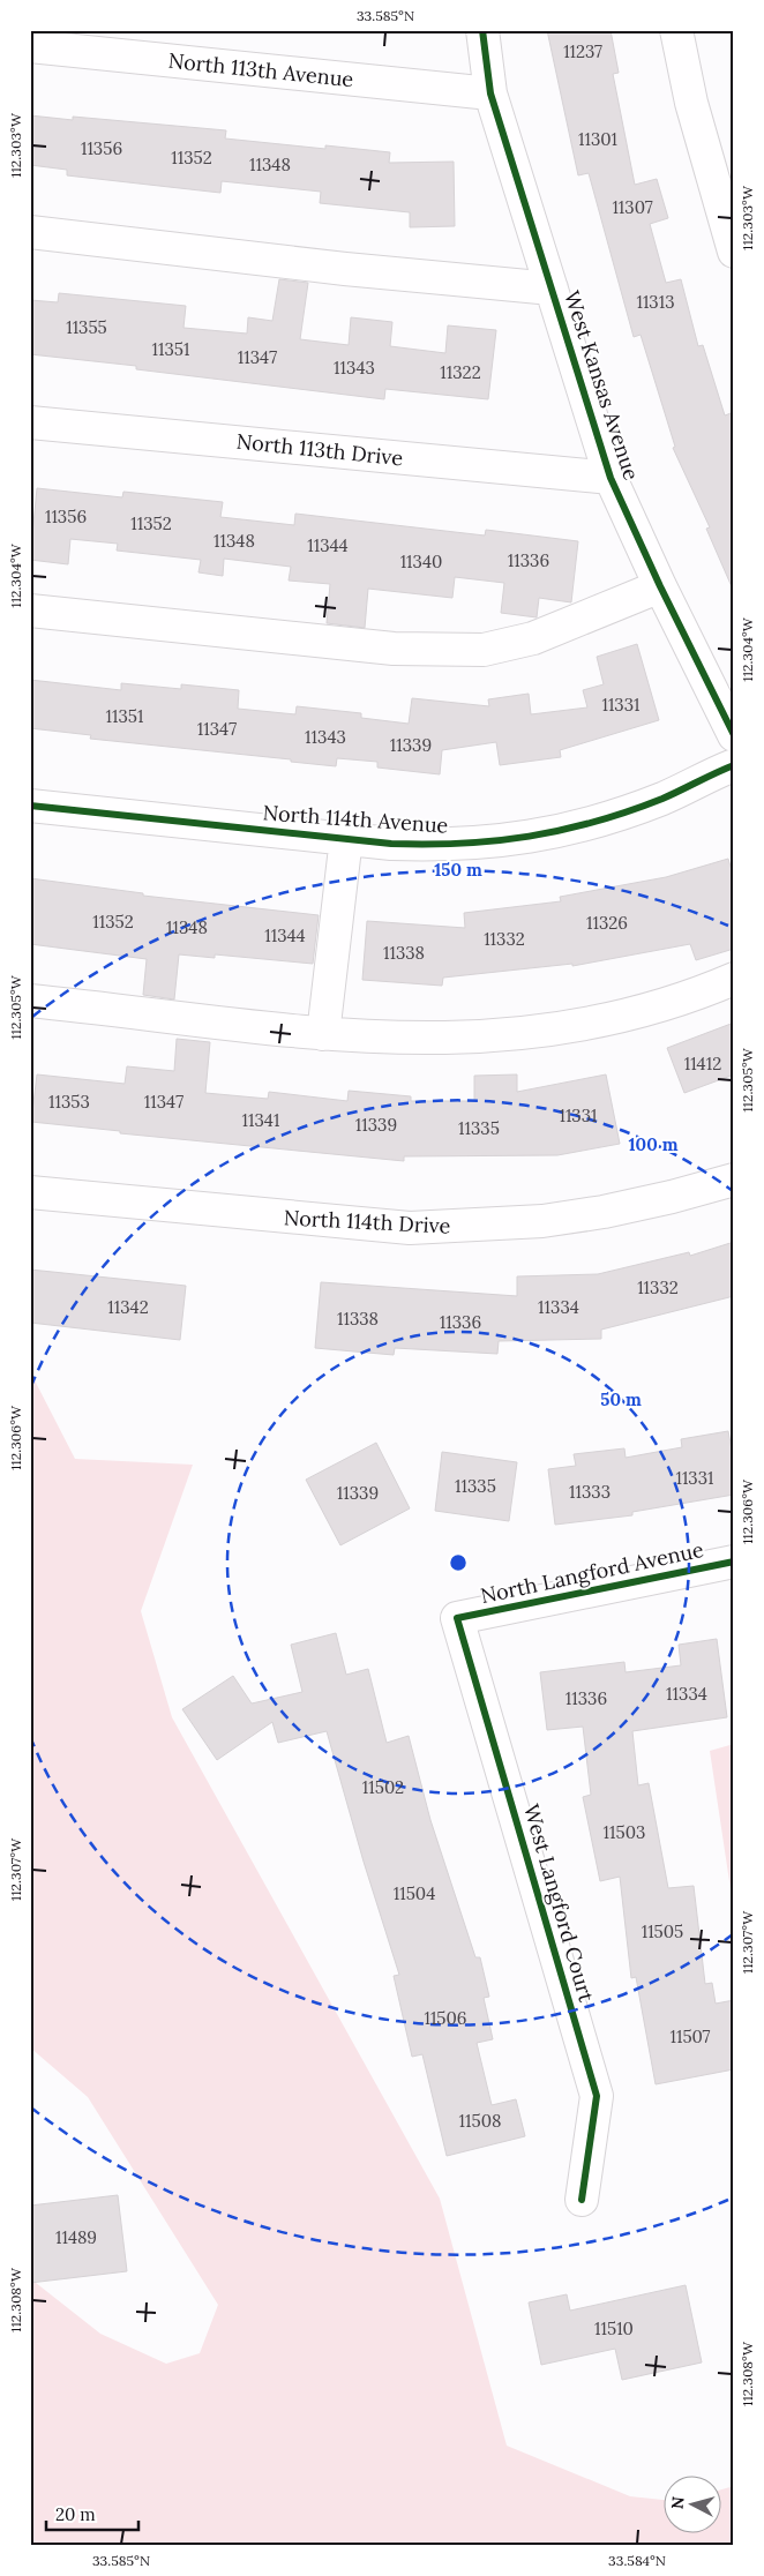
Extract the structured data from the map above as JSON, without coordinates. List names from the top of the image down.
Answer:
{
  "streets": {
    "street": [
      "North 113th Avenue",
      "West Kansas Avenue",
      "North 113th Drive",
      "North 114th Avenue",
      "North 114th Drive",
      "North Langford Avenue",
      "West Langford Court"
    ]
  },
  "crossings": [
    ["North 113th Avenue", "West Kansas Avenue"],
    ["West Kansas Avenue", "North 113th Drive"],
    ["North Langford Avenue", "West Langford Court"]
  ],
  "house_numbers": [
    "11237",
    "11301",
    "11356",
    "11352",
    "11348",
    "11307",
    "11313",
    "11355",
    "11351",
    "11347",
    "11343",
    "11322",
    "11356",
    "11352",
    "11348",
    "11344",
    "11336",
    "11340",
    "11331",
    "11351",
    "11347",
    "11343",
    "11339",
    "11352",
    "11326",
    "11348",
    "11344",
    "11332",
    "11338",
    "11412",
    "11353",
    "11347",
    "11331",
    "11341",
    "11339",
    "11335",
    "11332",
    "11342",
    "11334",
    "11338",
    "11336",
    "11331",
    "11335",
    "11333",
    "11339",
    "11334",
    "11336",
    "11502",
    "11503",
    "11504",
    "11505",
    "11506",
    "11507",
    "11508",
    "11489",
    "11510"
  ],
  "scale_bar": "20 m",
  "north": "left",
  "coordinates": [
    "33.585°N",
    "112.303°W",
    "112.304°W",
    "112.305°W",
    "112.306°W",
    "112.307°W",
    "112.308°W",
    "33.584°N"
  ],
  "rings": ["150 m", "100 m", "50 m"]
}
